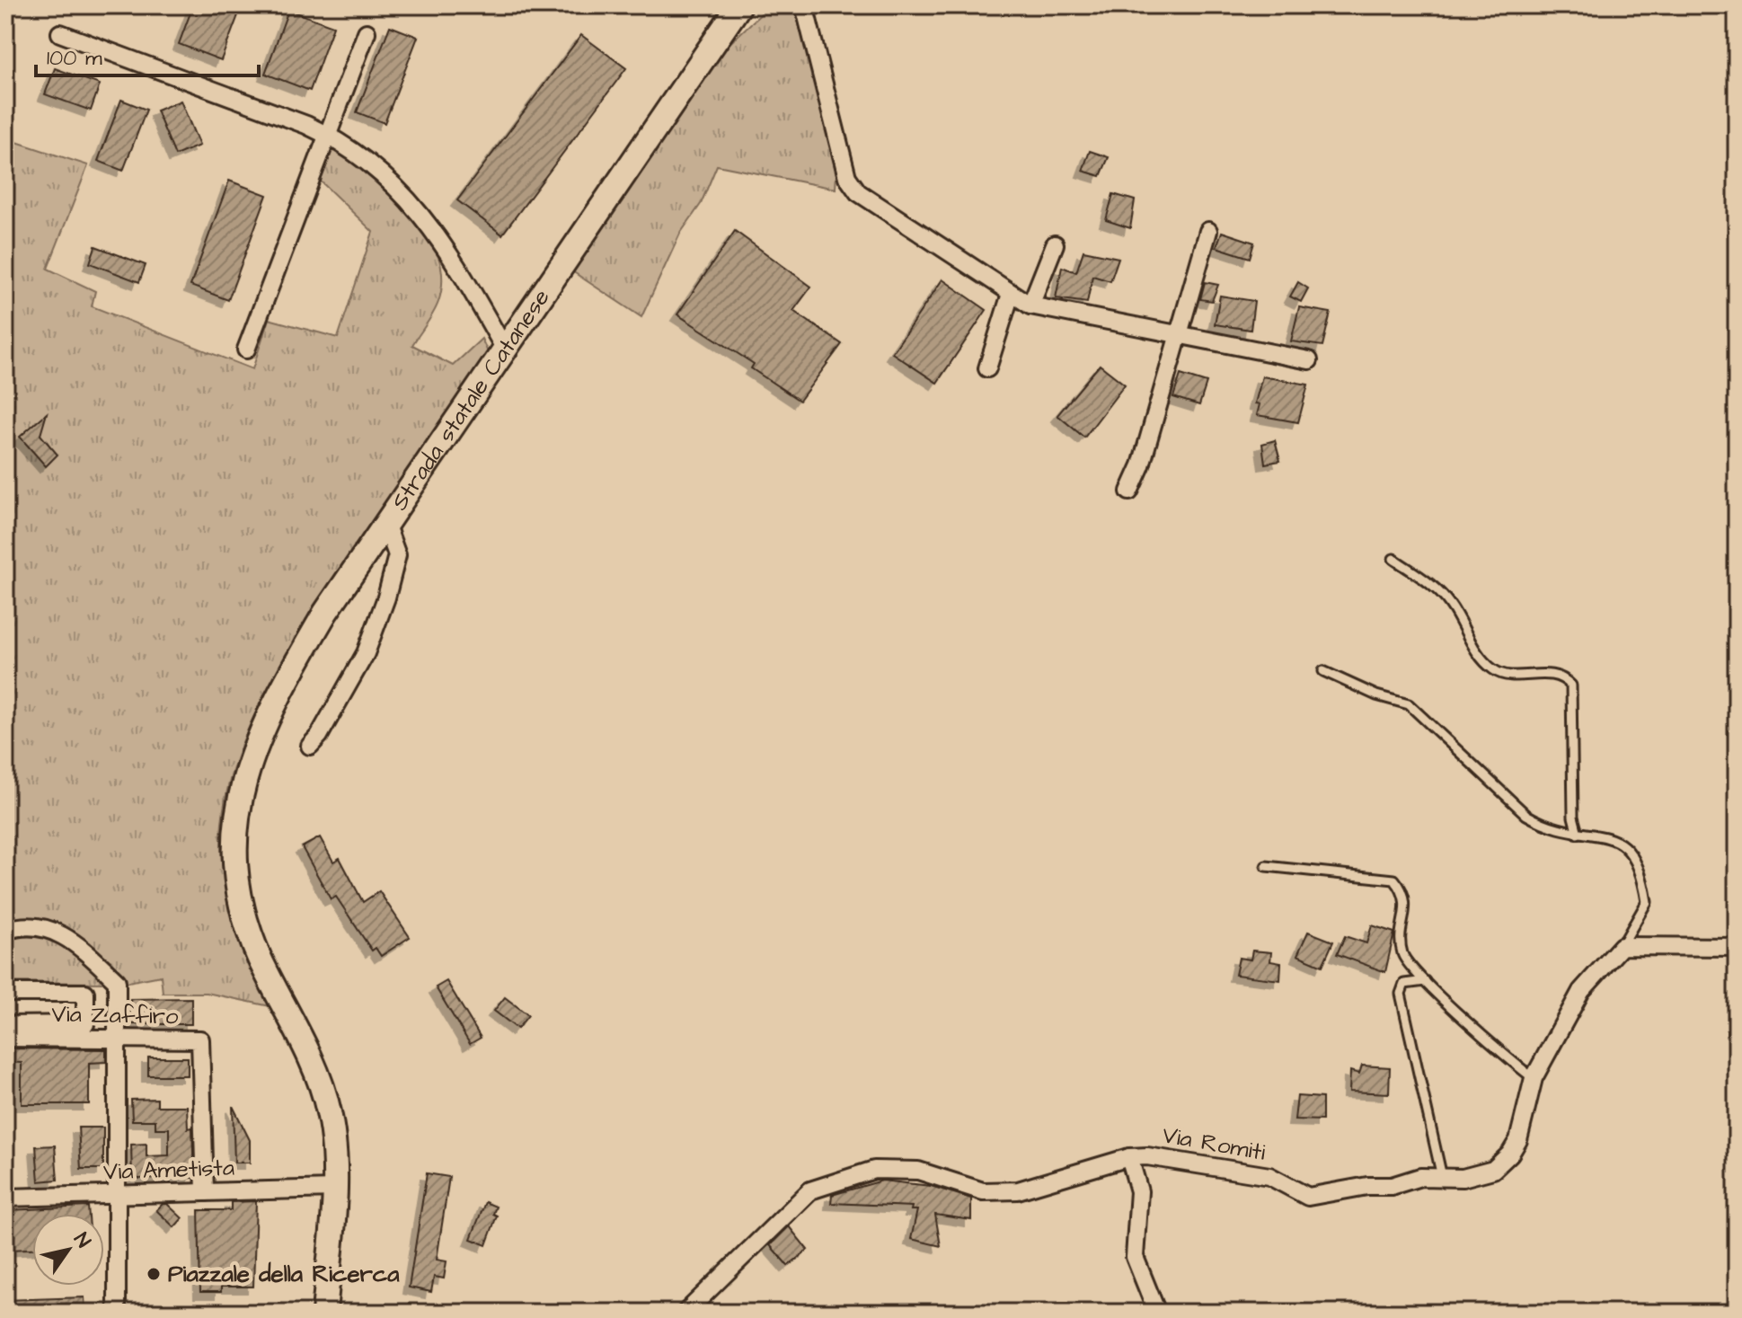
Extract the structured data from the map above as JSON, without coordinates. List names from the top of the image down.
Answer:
{
  "streets": {
    "main road": ["Strada statale Catanese"],
    "street": ["Via Zaffiro", "Via Romiti", "Via Ametista"]
  },
  "crossings": [
    ["Strada statale Catanese", "Via Ametista"],
    ["Via Zaffiro", "Via Ametista"]
  ],
  "places": ["Piazzale della Ricerca"],
  "scale_bar": "100 m",
  "north": "top right"
}
